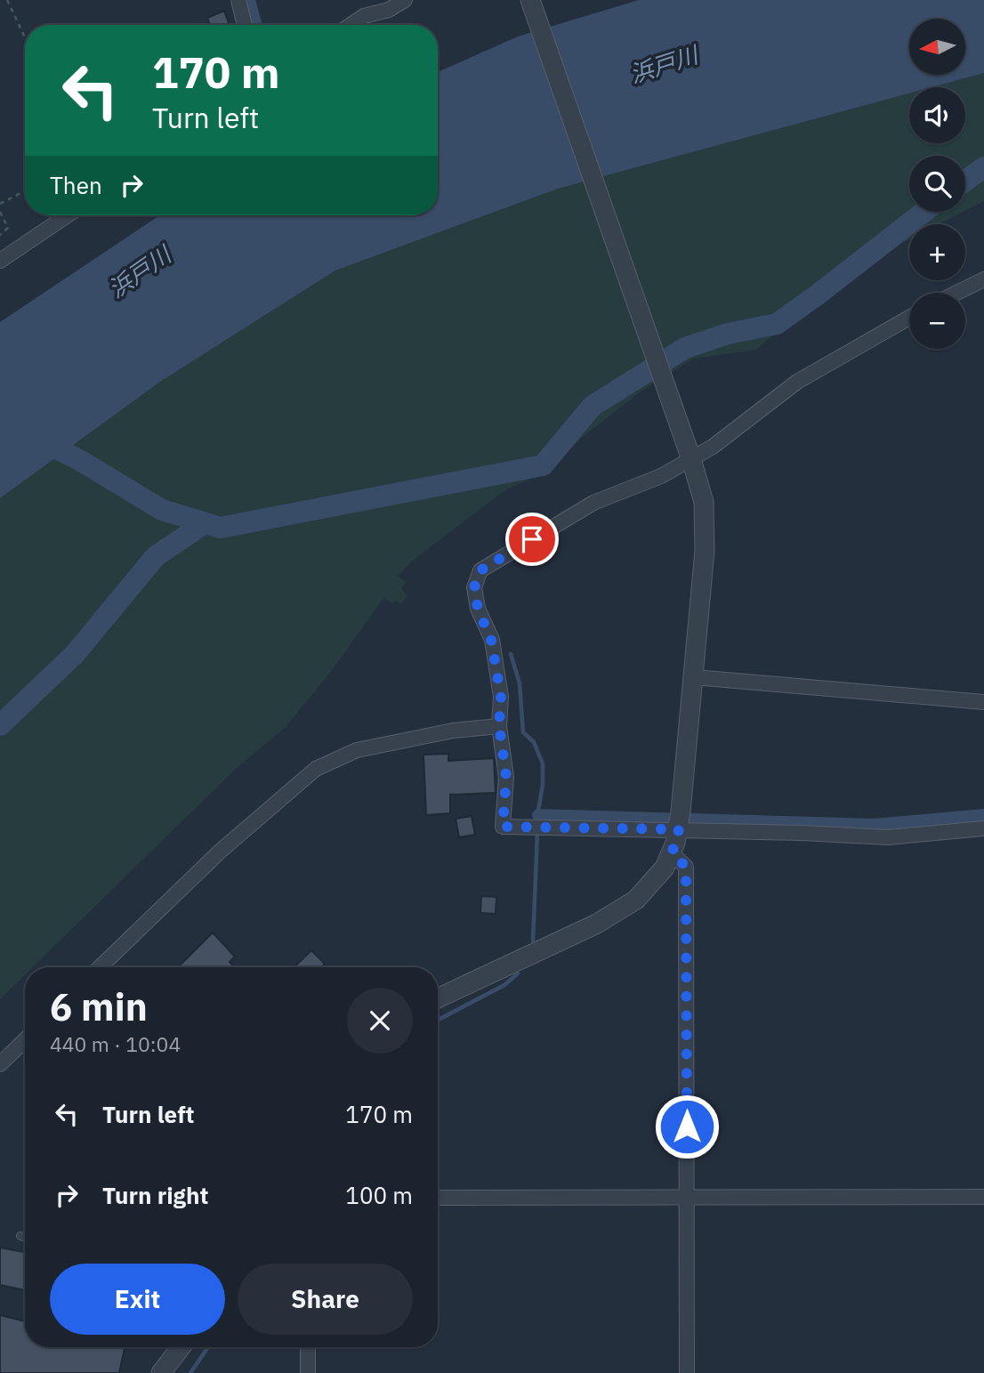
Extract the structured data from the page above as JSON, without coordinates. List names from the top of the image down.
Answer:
{
  "water": ["浜戸川"],
  "north": "left",
  "page": {
    "map_buttons": ["+", "−"],
    "turn": ["170 m", "Turn left"],
    "then": "Then",
    "heading": ["6 min", "440 m · 10:04"],
    "list": [
      {
        "name": "Turn left",
        "value": "170 m"
      },
      {
        "name": "Turn right",
        "value": "100 m"
      }
    ],
    "buttons": ["Exit", "Share"]
  }
}
